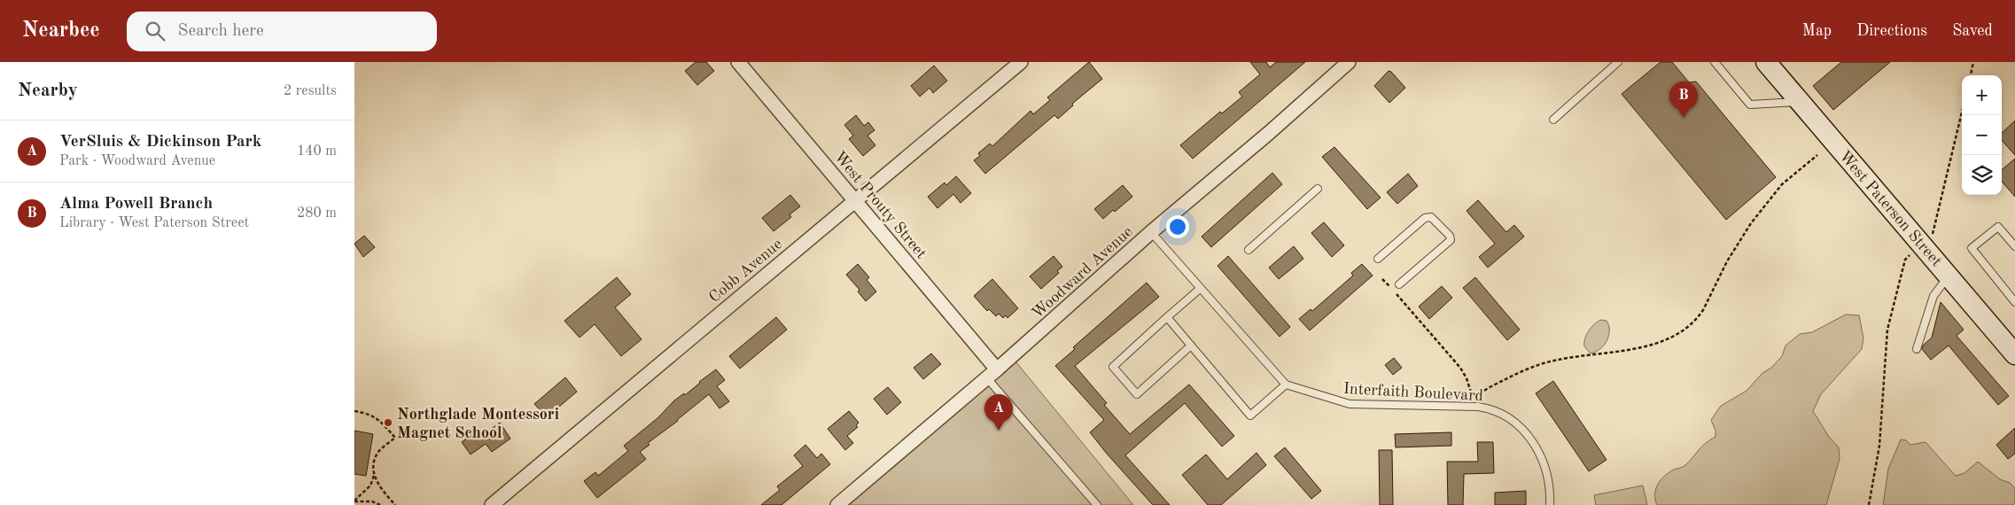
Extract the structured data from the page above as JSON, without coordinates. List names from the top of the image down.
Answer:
{
  "streets": {
    "street": [
      "West Prouty Street",
      "West Paterson Street",
      "Cobb Avenue",
      "Woodward Avenue"
    ],
    "lane": ["Interfaith Boulevard"]
  },
  "crossings": [
    ["West Prouty Street", "Cobb Avenue"],
    ["West Prouty Street", "Woodward Avenue"]
  ],
  "places": ["Northglade Montessori Magnet School"],
  "page": {
    "header": "Nearbee",
    "search": "Search here",
    "nav": ["Map", "Directions", "Saved"],
    "heading": ["Nearby", "2 results"],
    "map_buttons": ["+", "−"],
    "pins": ["B", "A"],
    "list": [
      {
        "mark": "A",
        "name": "VerSluis & Dickinson Park",
        "note": "Park · Woodward Avenue",
        "value": "140 m"
      },
      {
        "mark": "B",
        "name": "Alma Powell Branch",
        "note": "Library · West Paterson Street",
        "value": "280 m"
      }
    ]
  }
}
